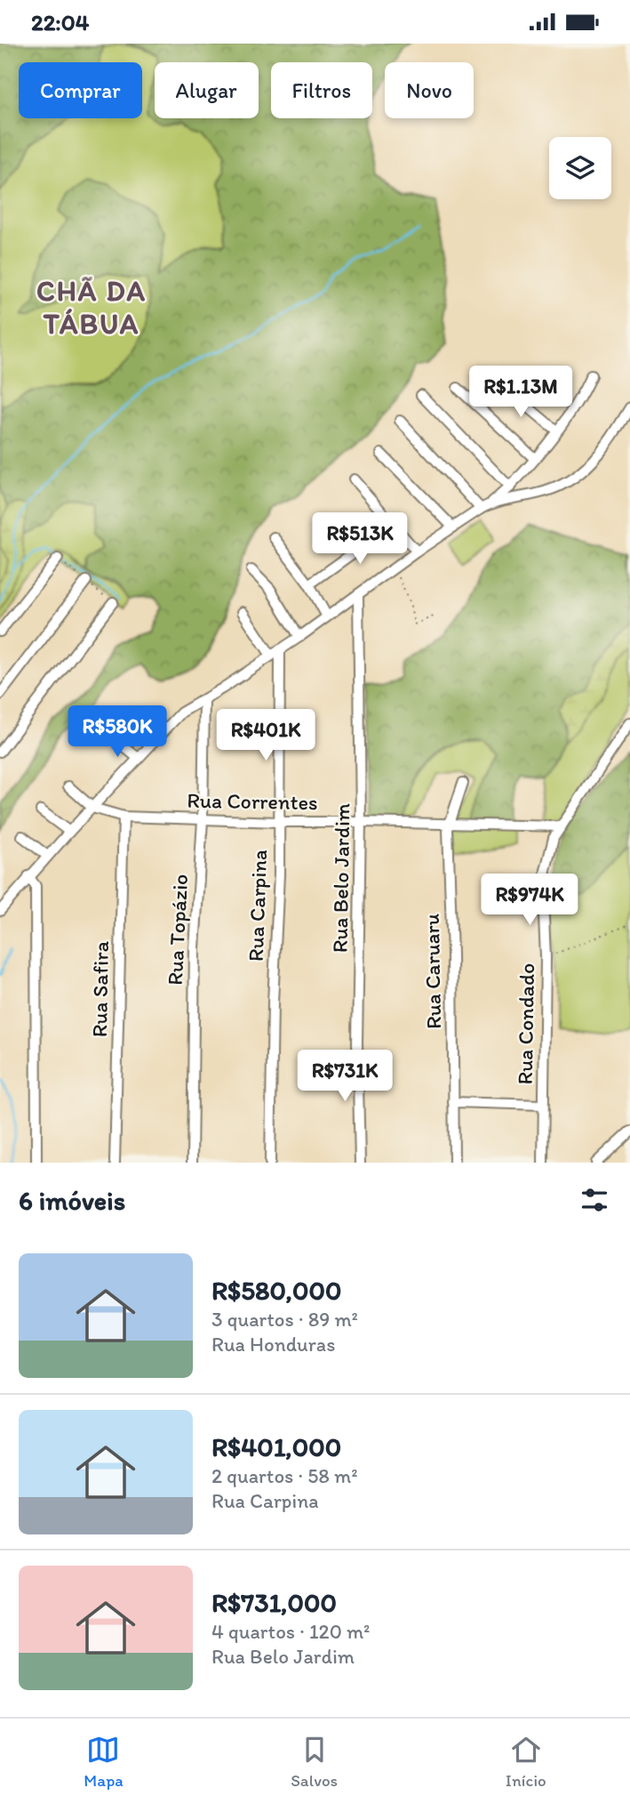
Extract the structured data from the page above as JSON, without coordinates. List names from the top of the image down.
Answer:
{
  "streets": {
    "street": [
      "Rua Correntes",
      "Rua Belo Jardim",
      "Rua Carpina",
      "Rua Topázio",
      "Rua Caruaru",
      "Rua Safira",
      "Rua Condado"
    ]
  },
  "crossings": [
    ["Rua Correntes", "Rua Belo Jardim"],
    ["Rua Correntes", "Rua Carpina"],
    ["Rua Correntes", "Rua Topázio"],
    ["Rua Correntes", "Rua Caruaru"],
    ["Rua Correntes", "Rua Safira"],
    ["Rua Correntes", "Rua Condado"]
  ],
  "districts": ["CHÃ DA TÁBUA"],
  "page": {
    "status": "22:04",
    "chip": [
      "Comprar",
      "Alugar",
      "Filtros",
      "Novo"
    ],
    "price": [
      "R$1.13M",
      "R$513K",
      "R$580K",
      "R$401K",
      "R$974K",
      "R$731K"
    ],
    "heading": "6 imóveis",
    "list": [
      {
        "name": "R$580,000",
        "note": "3 quartos · 89 m² · Rua Honduras"
      },
      {
        "name": "R$401,000",
        "note": "2 quartos · 58 m² · Rua Carpina"
      },
      {
        "name": "R$731,000",
        "note": "4 quartos · 120 m² · Rua Belo Jardim"
      }
    ],
    "tabs": ["Mapa", "Salvos", "Início"]
  }
}
